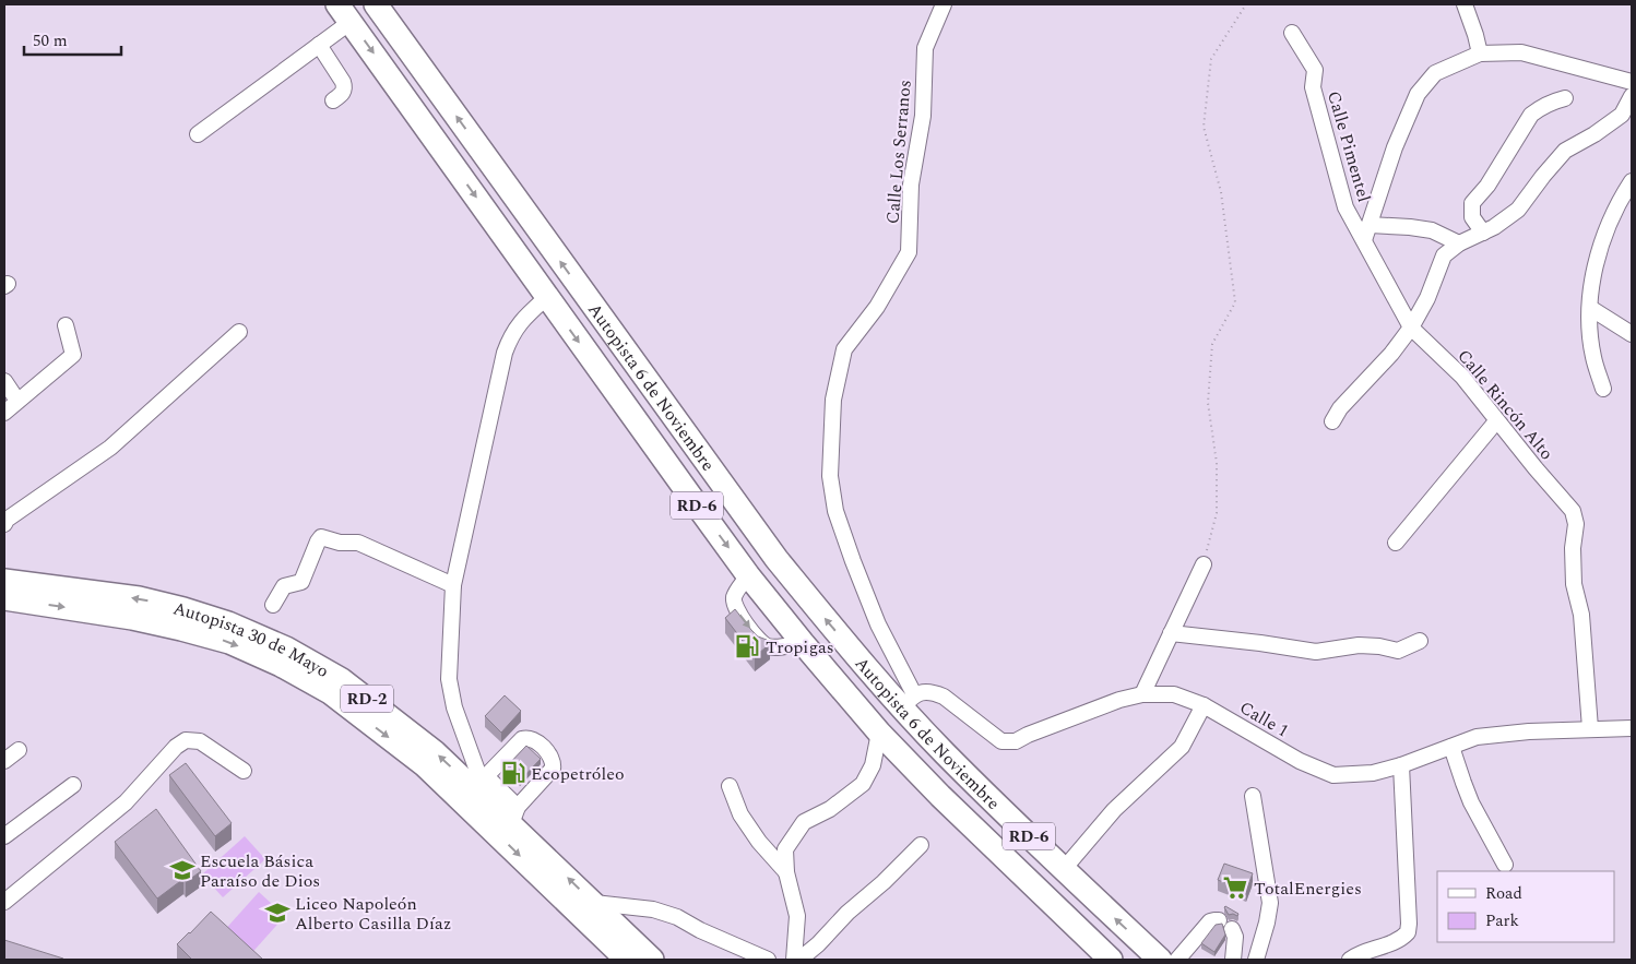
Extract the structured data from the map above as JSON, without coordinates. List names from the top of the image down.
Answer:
{
  "streets": {
    "highway": [
      "Autopista 6 de Noviembre",
      "RD-6",
      "Autopista 30 de Mayo",
      "RD-2"
    ],
    "street": [
      "Calle Pimentel",
      "Calle Los Serranos",
      "Calle Rincón Alto",
      "Calle 1"
    ]
  },
  "crossings": [
    ["Calle Pimentel", "Calle Rincón Alto"],
    ["Calle Los Serranos", "Autopista 6 de Noviembre"],
    ["Calle Los Serranos", "Calle 1"],
    ["Autopista 6 de Noviembre", "Calle 1"],
    ["Calle Rincón Alto", "Calle 1"]
  ],
  "places": {
    "fuel station": ["Tropigas", "Ecopetróleo"],
    "school or university": ["Escuela Básica Paraíso de Dios", "Liceo Napoleón Alberto Casilla Díaz"],
    "supermarket": ["TotalEnergies"]
  },
  "legend": ["Road", "Park"],
  "scale_bar": "50 m"
}
